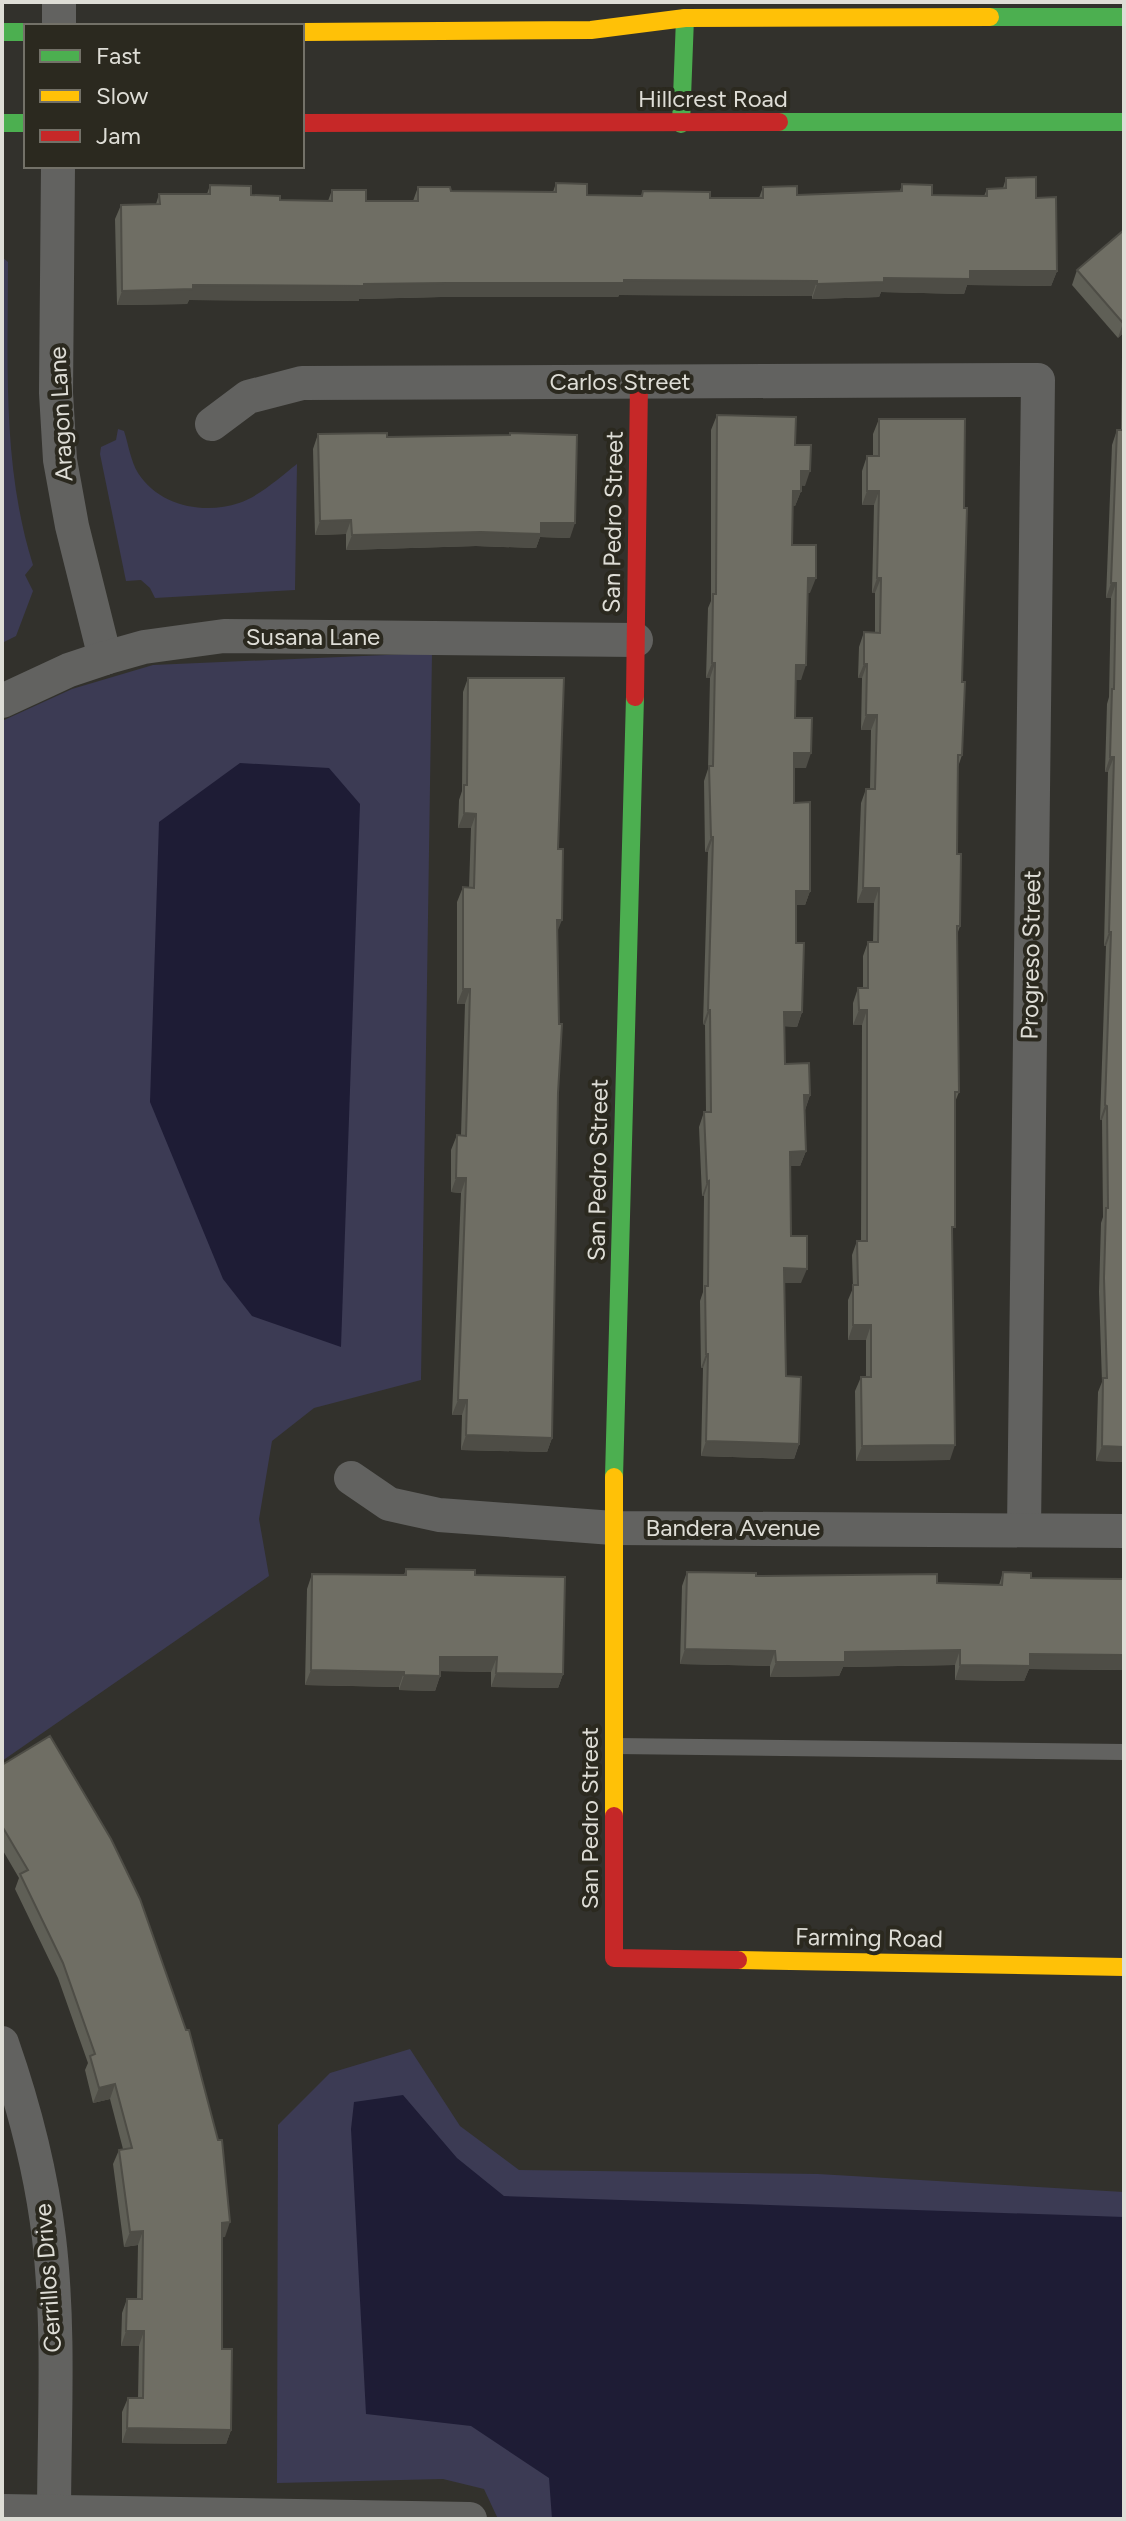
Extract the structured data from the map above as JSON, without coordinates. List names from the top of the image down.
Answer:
{
  "streets": {
    "street": [
      "Hillcrest Road",
      "Carlos Street",
      "Aragon Lane",
      "San Pedro Street",
      "Susana Lane",
      "Progreso Street",
      "Bandera Avenue",
      "Farming Road",
      "Cerrillos Drive"
    ]
  },
  "crossings": [
    ["Carlos Street", "San Pedro Street"],
    ["Carlos Street", "Progreso Street"],
    ["Aragon Lane", "Susana Lane"],
    ["San Pedro Street", "Susana Lane"],
    ["San Pedro Street", "Bandera Avenue"],
    ["San Pedro Street", "Farming Road"],
    ["Progreso Street", "Bandera Avenue"]
  ],
  "legend": ["Fast", "Slow", "Jam"]
}
